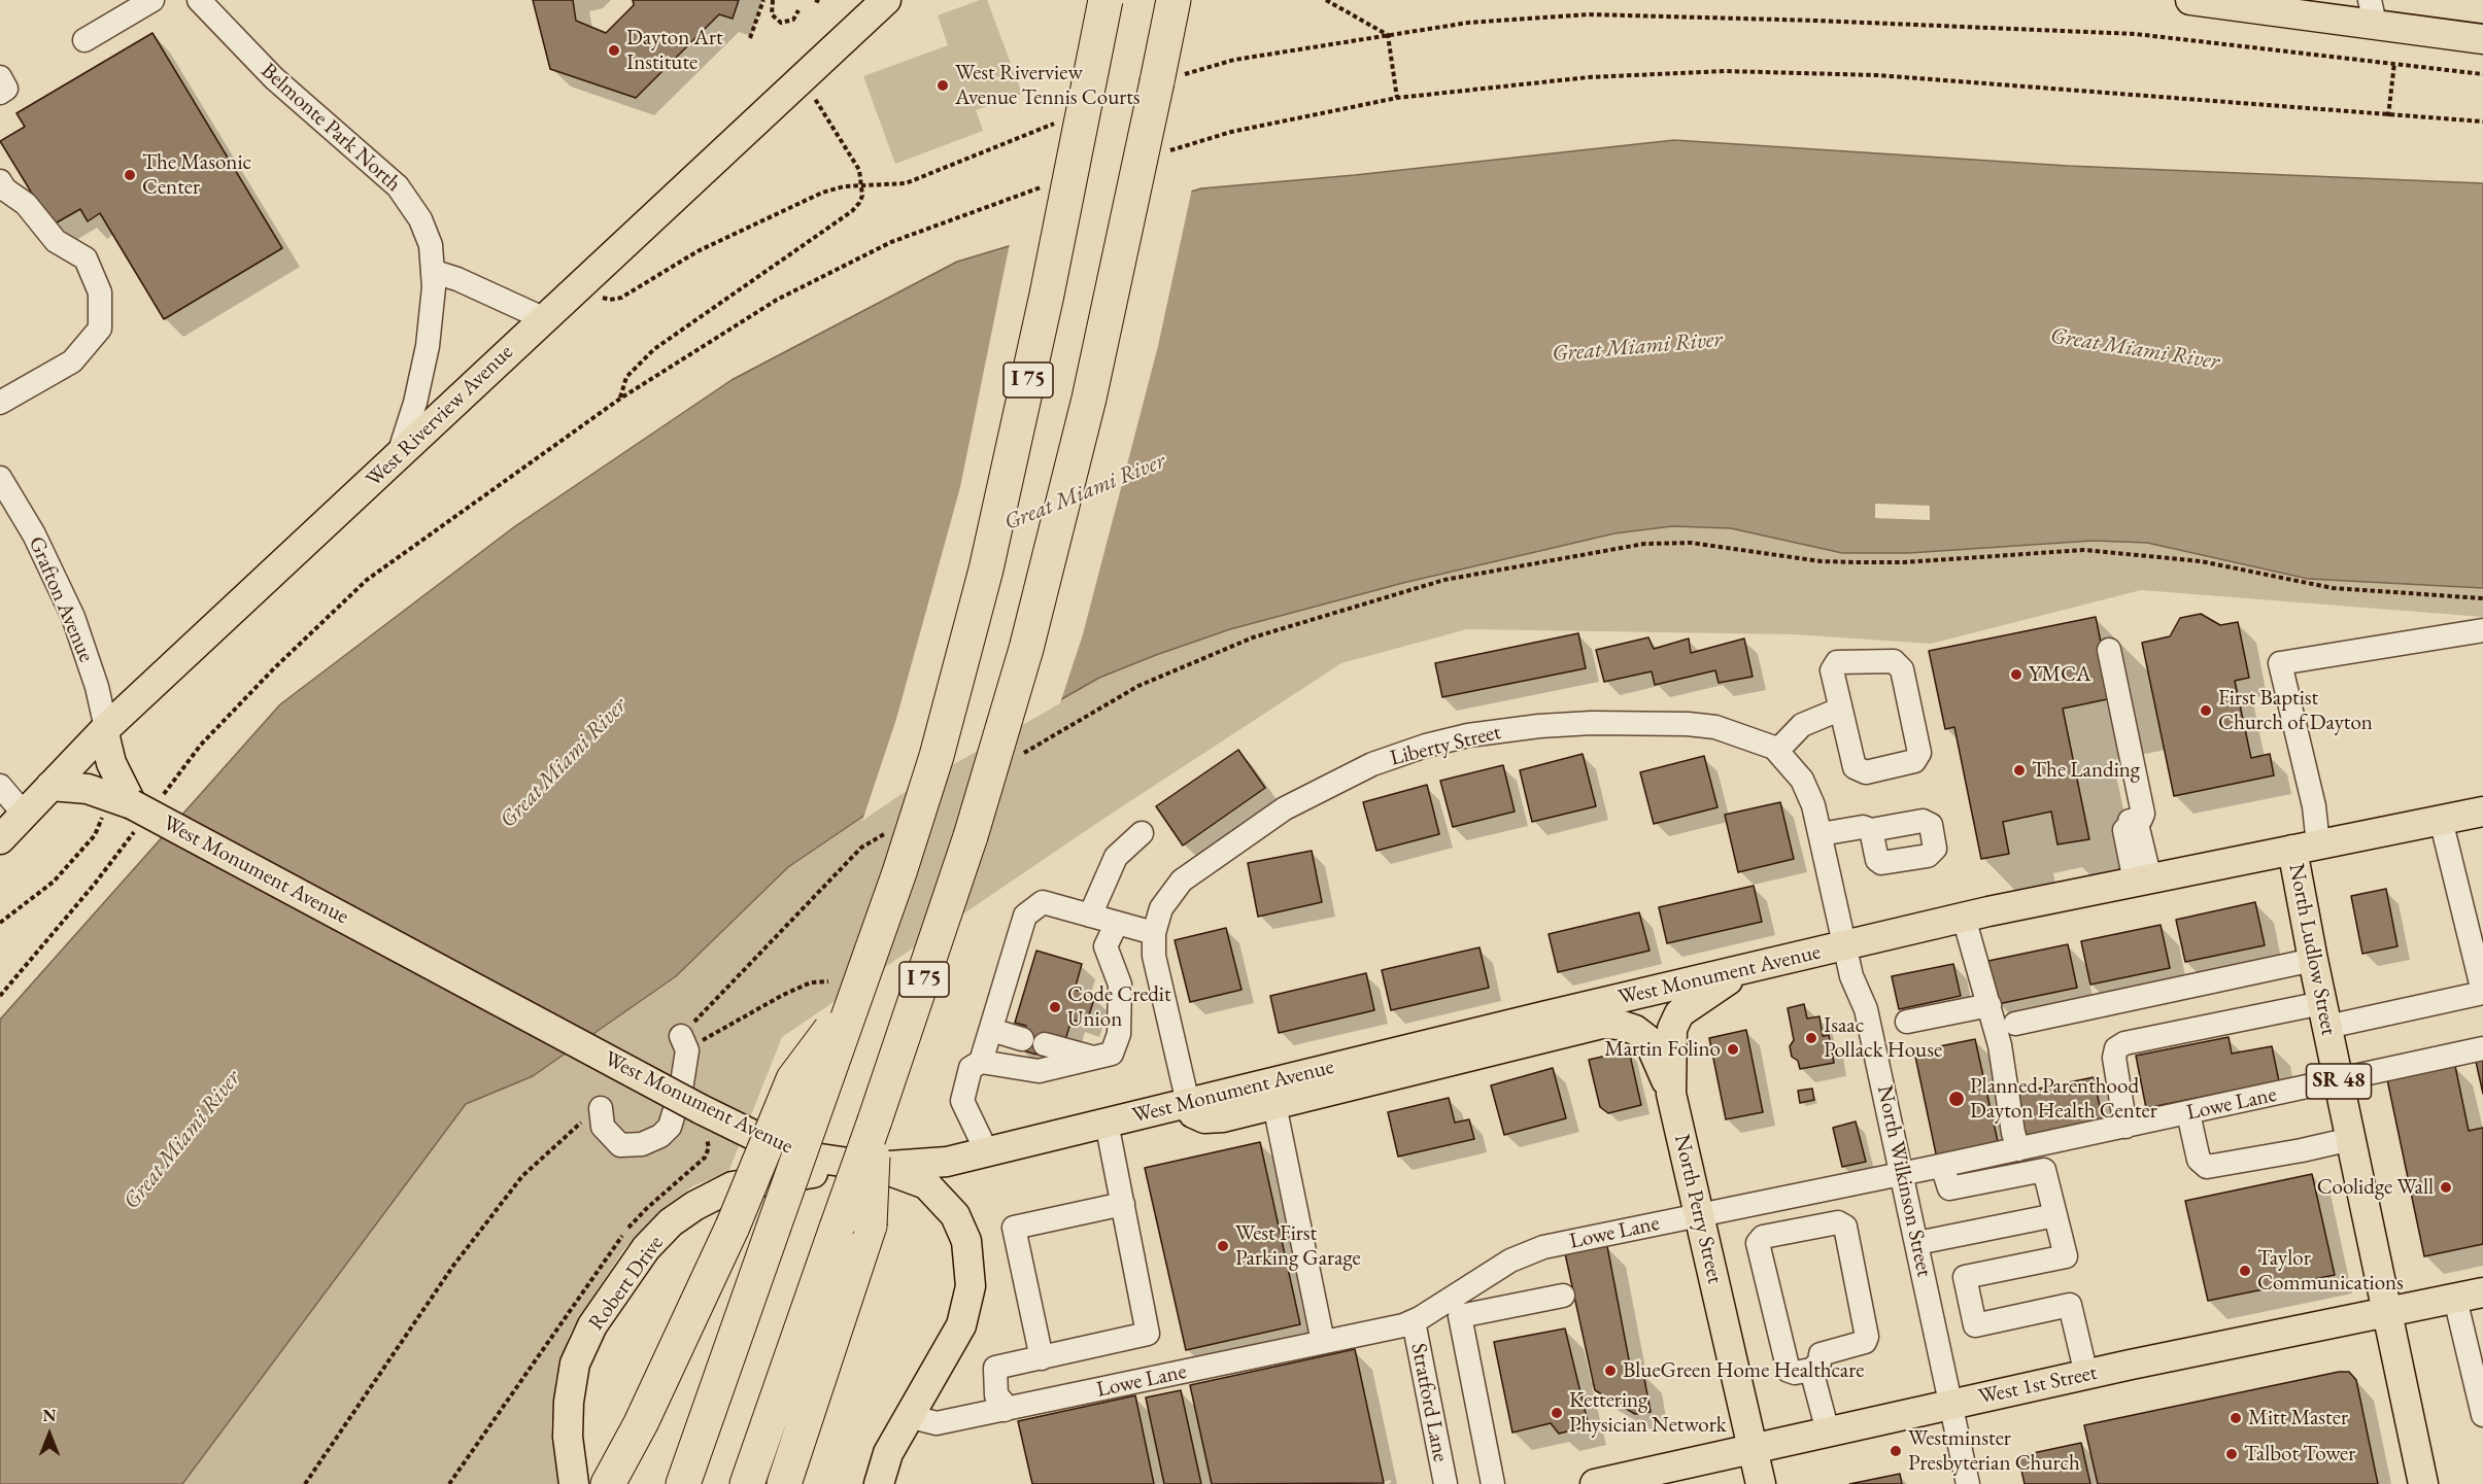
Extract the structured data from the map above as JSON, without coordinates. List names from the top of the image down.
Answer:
{
  "streets": {
    "highway": ["I 75"],
    "main road": [
      "West Riverview Avenue",
      "West Monument Avenue",
      "North Ludlow Street",
      "SR 48",
      "North Perry Street",
      "Robert Drive",
      "West 1st Street"
    ],
    "street": [
      "Belmonte Park North",
      "Grafton Avenue",
      "Liberty Street",
      "Lowe Lane",
      "North Wilkinson Street",
      "Stratford Lane"
    ]
  },
  "crossings": [
    ["Belmonte Park North", "West Riverview Avenue"],
    ["West Riverview Avenue", "Grafton Avenue"],
    ["West Riverview Avenue", "West Monument Avenue"],
    ["Liberty Street", "North Wilkinson Street"],
    ["West Monument Avenue", "North Ludlow Street"],
    ["West Monument Avenue", "North Wilkinson Street"],
    ["West Monument Avenue", "North Perry Street"],
    ["West Monument Avenue", "Robert Drive"],
    ["North Ludlow Street", "Lowe Lane"],
    ["North Ludlow Street", "West 1st Street"],
    ["Lowe Lane", "North Wilkinson Street"],
    ["Lowe Lane", "North Perry Street"],
    ["Lowe Lane", "Stratford Lane"],
    ["North Wilkinson Street", "West 1st Street"],
    ["North Perry Street", "West 1st Street"]
  ],
  "water": ["Great Miami River"],
  "places": [
    "Dayton Art Institute",
    "West Riverview Avenue Tennis Courts",
    "The Masonic Center",
    "YMCA",
    "First Baptist Church of Dayton",
    "The Landing",
    "Code Credit Union",
    "Isaac Pollack House",
    "Martin Folino",
    "Planned Parenthood Dayton Health Center",
    "Coolidge Wall",
    "West First Parking Garage",
    "Taylor Communications",
    "BlueGreen Home Healthcare",
    "Kettering Physician Network",
    "Mitt Master",
    "Westminster Presbyterian Church",
    "Talbot Tower"
  ],
  "north": "top"
}
